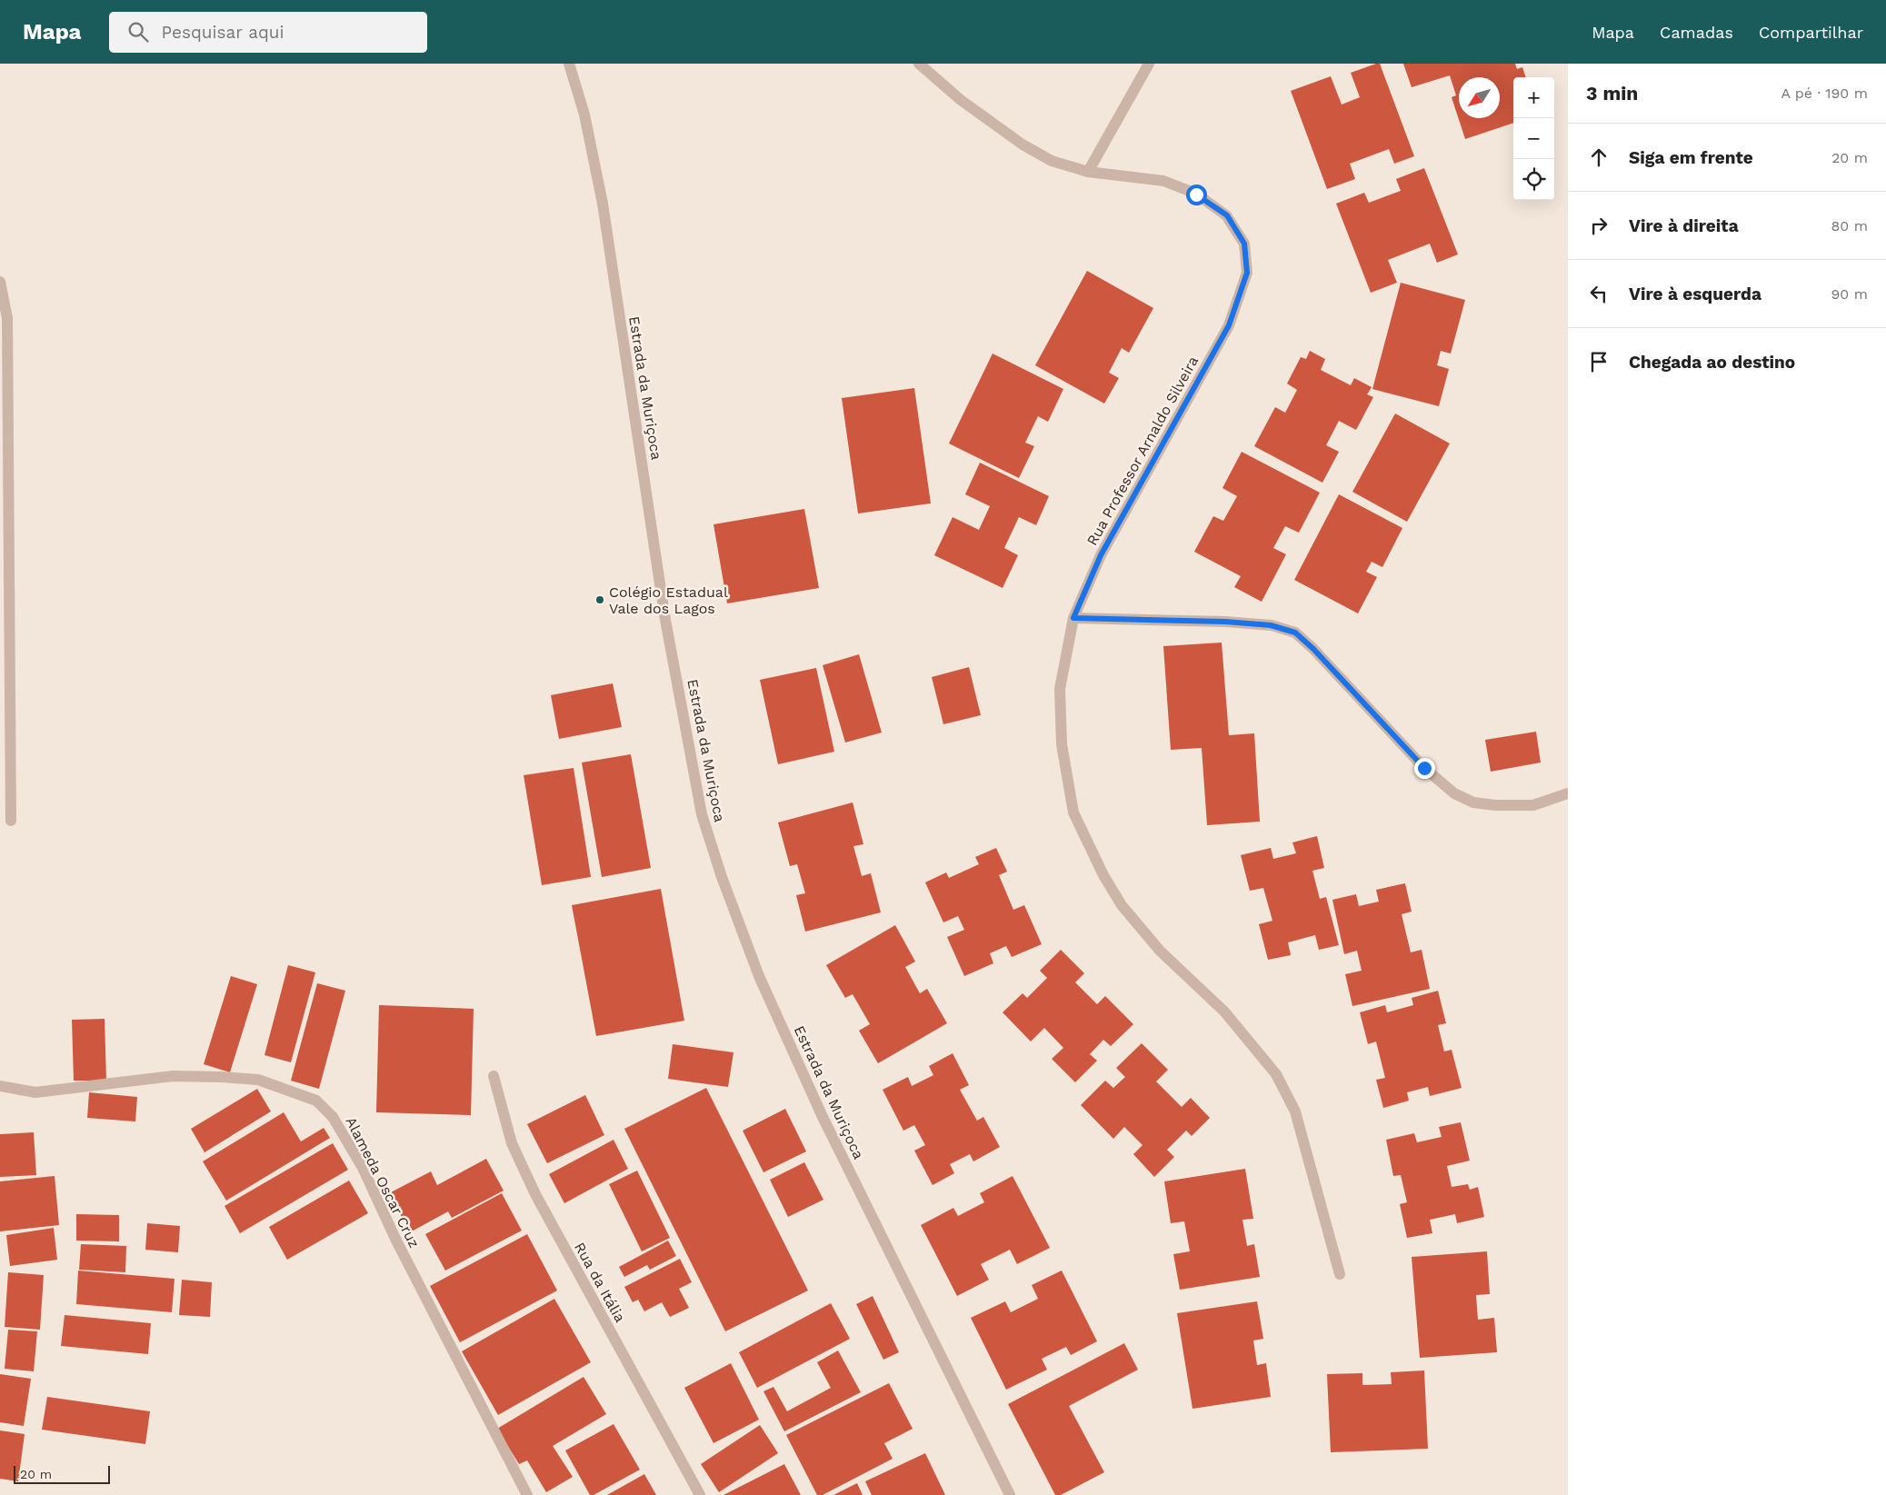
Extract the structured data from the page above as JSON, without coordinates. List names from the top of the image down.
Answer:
{
  "streets": {
    "street": [
      "Estrada da Muriçoca",
      "Rua Professor Arnaldo Silveira",
      "Alameda Oscar Cruz",
      "Rua da Itália"
    ]
  },
  "places": ["Colégio Estadual Vale dos Lagos"],
  "scale_bar": "20 m",
  "north": "bottom left",
  "page": {
    "header": "Mapa",
    "search": "Pesquisar aqui",
    "nav": ["Mapa", "Camadas", "Compartilhar"],
    "heading": ["3 min", "A pé · 190 m"],
    "map_buttons": ["+", "−"],
    "list": [
      ["Siga em frente", "20 m"],
      ["Vire à direita", "80 m"],
      ["Vire à esquerda", "90 m"],
      "Chegada ao destino"
    ],
    "scale": "20 m"
  }
}
